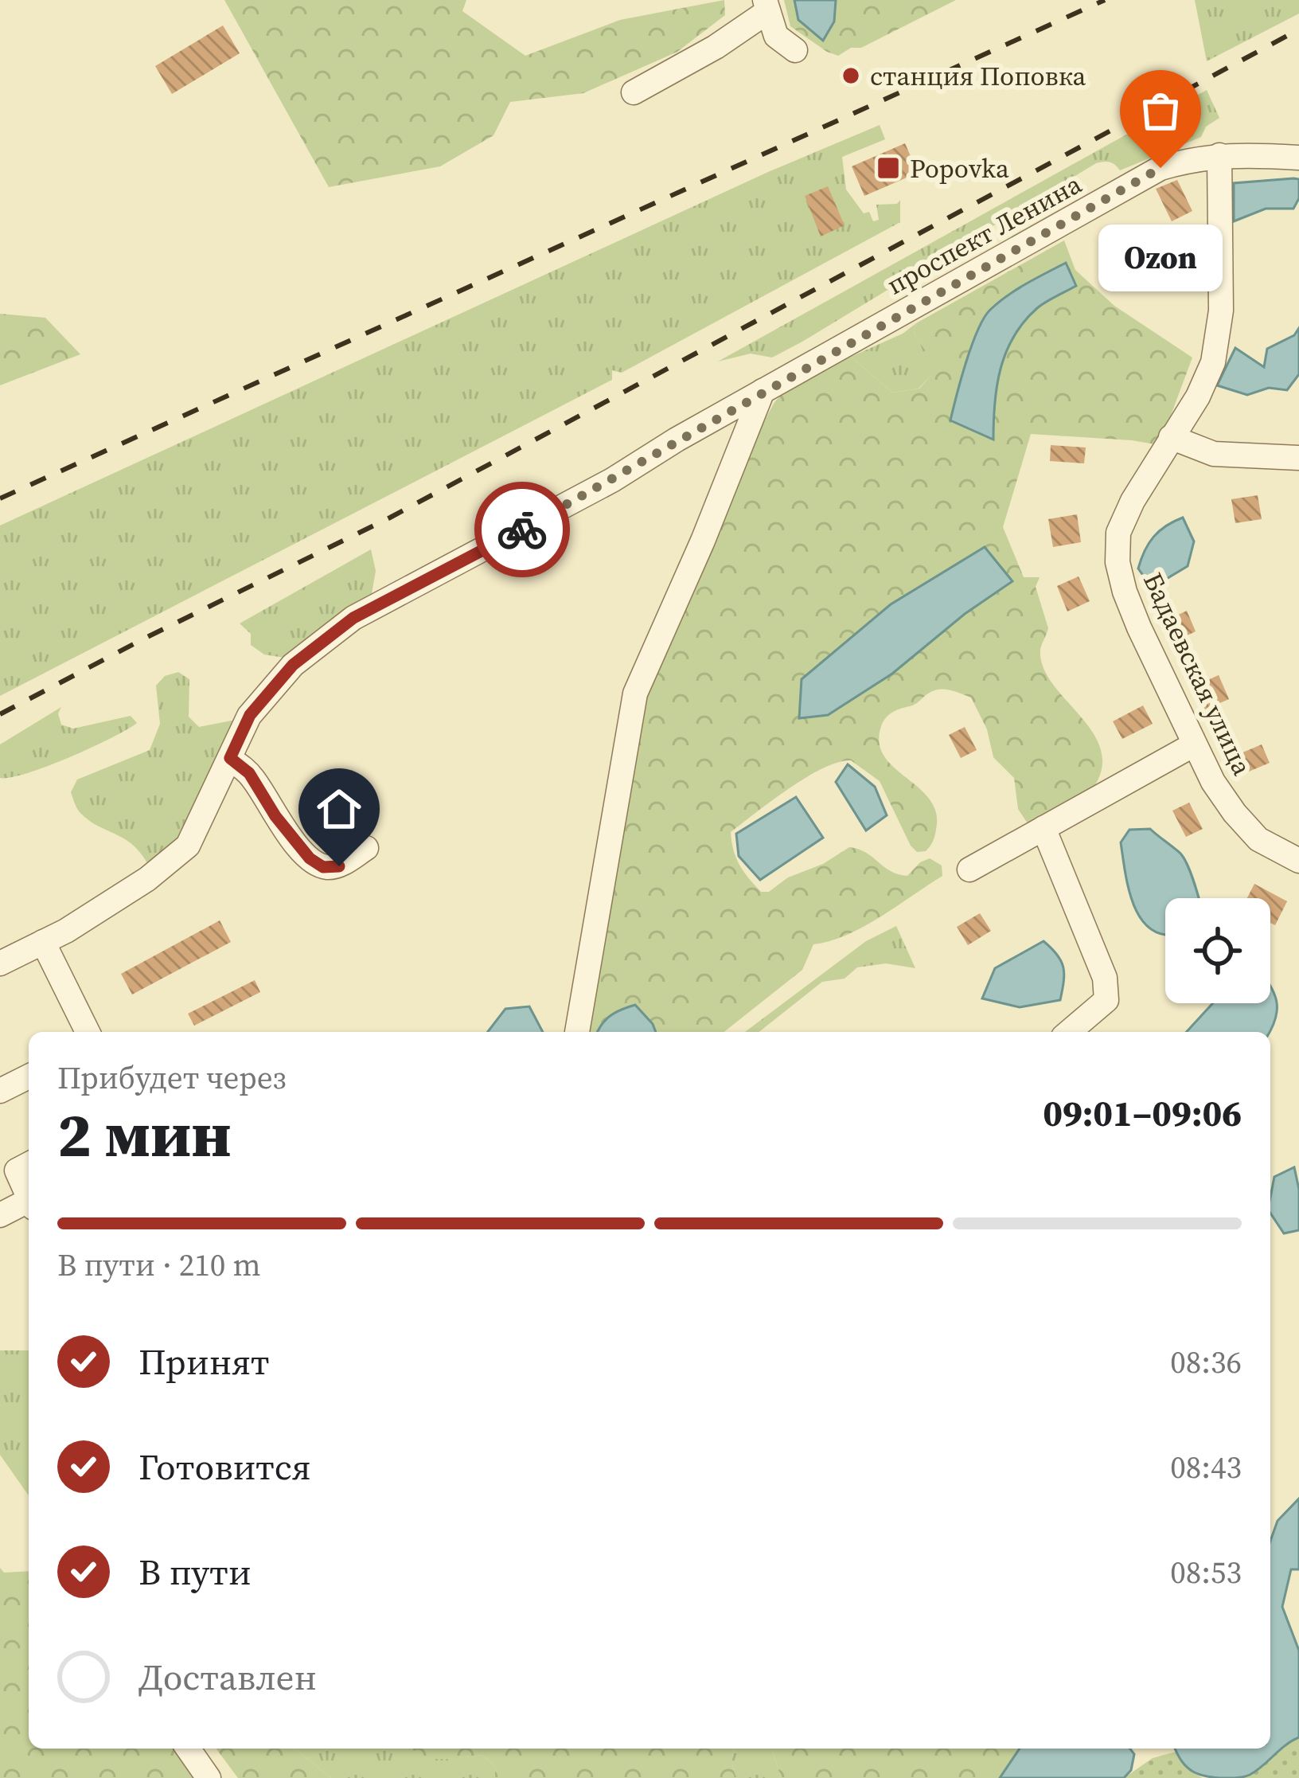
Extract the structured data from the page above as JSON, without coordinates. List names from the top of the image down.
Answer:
{
  "streets": {
    "street": ["проспект Ленина", "Бадаевская улица"]
  },
  "crossings": [
    ["проспект Ленина", "Бадаевская улица"]
  ],
  "places": {
    "other": ["станция Поповка", "Ozon"],
    "transit": ["Popovka"]
  },
  "page": {
    "bubble": "Ozon",
    "heading": ["2 мин", "Прибудет через", "09:01–09:06"],
    "bar": "В пути · 210 m",
    "list": [
      ["Принят", "08:36"],
      ["Готовится", "08:43"],
      ["В пути", "08:53"],
      "Доставлен"
    ]
  }
}
